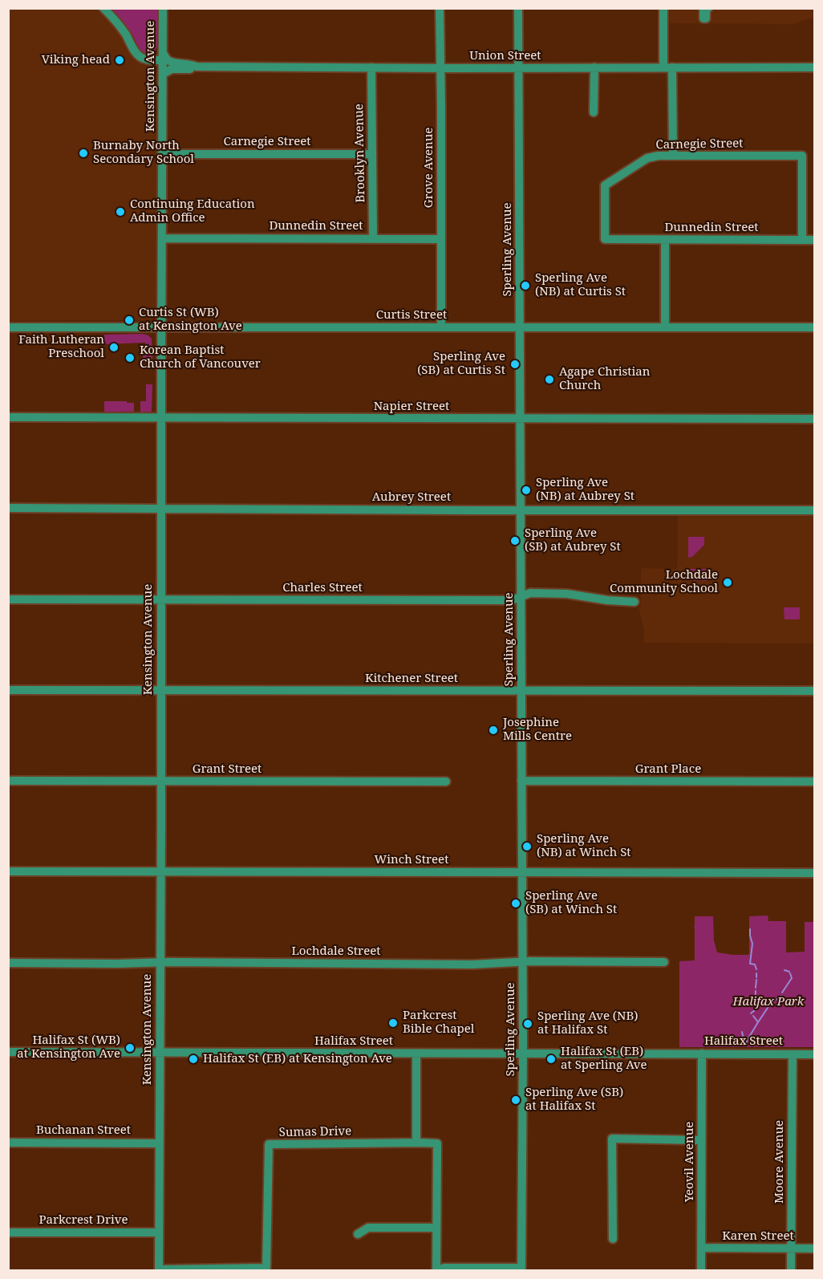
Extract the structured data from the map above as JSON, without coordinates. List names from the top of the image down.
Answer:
{
  "streets": {
    "street": [
      "Union Street",
      "Kensington Avenue",
      "Carnegie Street",
      "Brooklyn Avenue",
      "Grove Avenue",
      "Dunnedin Street",
      "Sperling Avenue",
      "Curtis Street",
      "Napier Street",
      "Aubrey Street",
      "Charles Street",
      "Kitchener Street",
      "Grant Street",
      "Grant Place",
      "Winch Street",
      "Lochdale Street",
      "Halifax Street",
      "Buchanan Street",
      "Sumas Drive",
      "Yeovil Avenue",
      "Moore Avenue",
      "Parkcrest Drive",
      "Karen Street"
    ]
  },
  "crossings": [
    ["Union Street", "Kensington Avenue"],
    ["Union Street", "Brooklyn Avenue"],
    ["Union Street", "Grove Avenue"],
    ["Union Street", "Sperling Avenue"],
    ["Kensington Avenue", "Carnegie Street"],
    ["Kensington Avenue", "Dunnedin Street"],
    ["Kensington Avenue", "Curtis Street"],
    ["Kensington Avenue", "Napier Street"],
    ["Kensington Avenue", "Aubrey Street"],
    ["Kensington Avenue", "Charles Street"],
    ["Kensington Avenue", "Kitchener Street"],
    ["Kensington Avenue", "Grant Street"],
    ["Kensington Avenue", "Winch Street"],
    ["Kensington Avenue", "Lochdale Street"],
    ["Kensington Avenue", "Halifax Street"],
    ["Kensington Avenue", "Buchanan Street"],
    ["Kensington Avenue", "Sumas Drive"],
    ["Kensington Avenue", "Parkcrest Drive"],
    ["Carnegie Street", "Brooklyn Avenue"],
    ["Carnegie Street", "Dunnedin Street"],
    ["Brooklyn Avenue", "Dunnedin Street"],
    ["Grove Avenue", "Dunnedin Street"],
    ["Grove Avenue", "Curtis Street"],
    ["Sperling Avenue", "Curtis Street"],
    ["Sperling Avenue", "Napier Street"],
    ["Sperling Avenue", "Aubrey Street"],
    ["Sperling Avenue", "Charles Street"],
    ["Sperling Avenue", "Kitchener Street"],
    ["Sperling Avenue", "Grant Place"],
    ["Sperling Avenue", "Winch Street"],
    ["Sperling Avenue", "Lochdale Street"],
    ["Sperling Avenue", "Halifax Street"],
    ["Halifax Street", "Yeovil Avenue"],
    ["Halifax Street", "Moore Avenue"],
    ["Yeovil Avenue", "Karen Street"],
    ["Moore Avenue", "Karen Street"]
  ],
  "parks": ["Halifax Park"],
  "places": [
    "Viking head",
    "Burnaby North Secondary School",
    "Continuing Education Admin Office",
    "Sperling Ave (NB) at Curtis St",
    "Curtis St (WB) at Kensington Ave",
    "Faith Lutheran Preschool",
    "Korean Baptist Church of Vancouver",
    "Sperling Ave (SB) at Curtis St",
    "Agape Christian Church",
    "Sperling Ave (NB) at Aubrey St",
    "Sperling Ave (SB) at Aubrey St",
    "Lochdale Community School",
    "Josephine Mills Centre",
    "Sperling Ave (NB) at Winch St",
    "Sperling Ave (SB) at Winch St",
    "Parkcrest Bible Chapel",
    "Sperling Ave (NB) at Halifax St",
    "Halifax St (WB) at Kensington Ave",
    "Halifax St (EB) at Kensington Ave",
    "Halifax St (EB) at Sperling Ave",
    "Sperling Ave (SB) at Halifax St"
  ]
}
